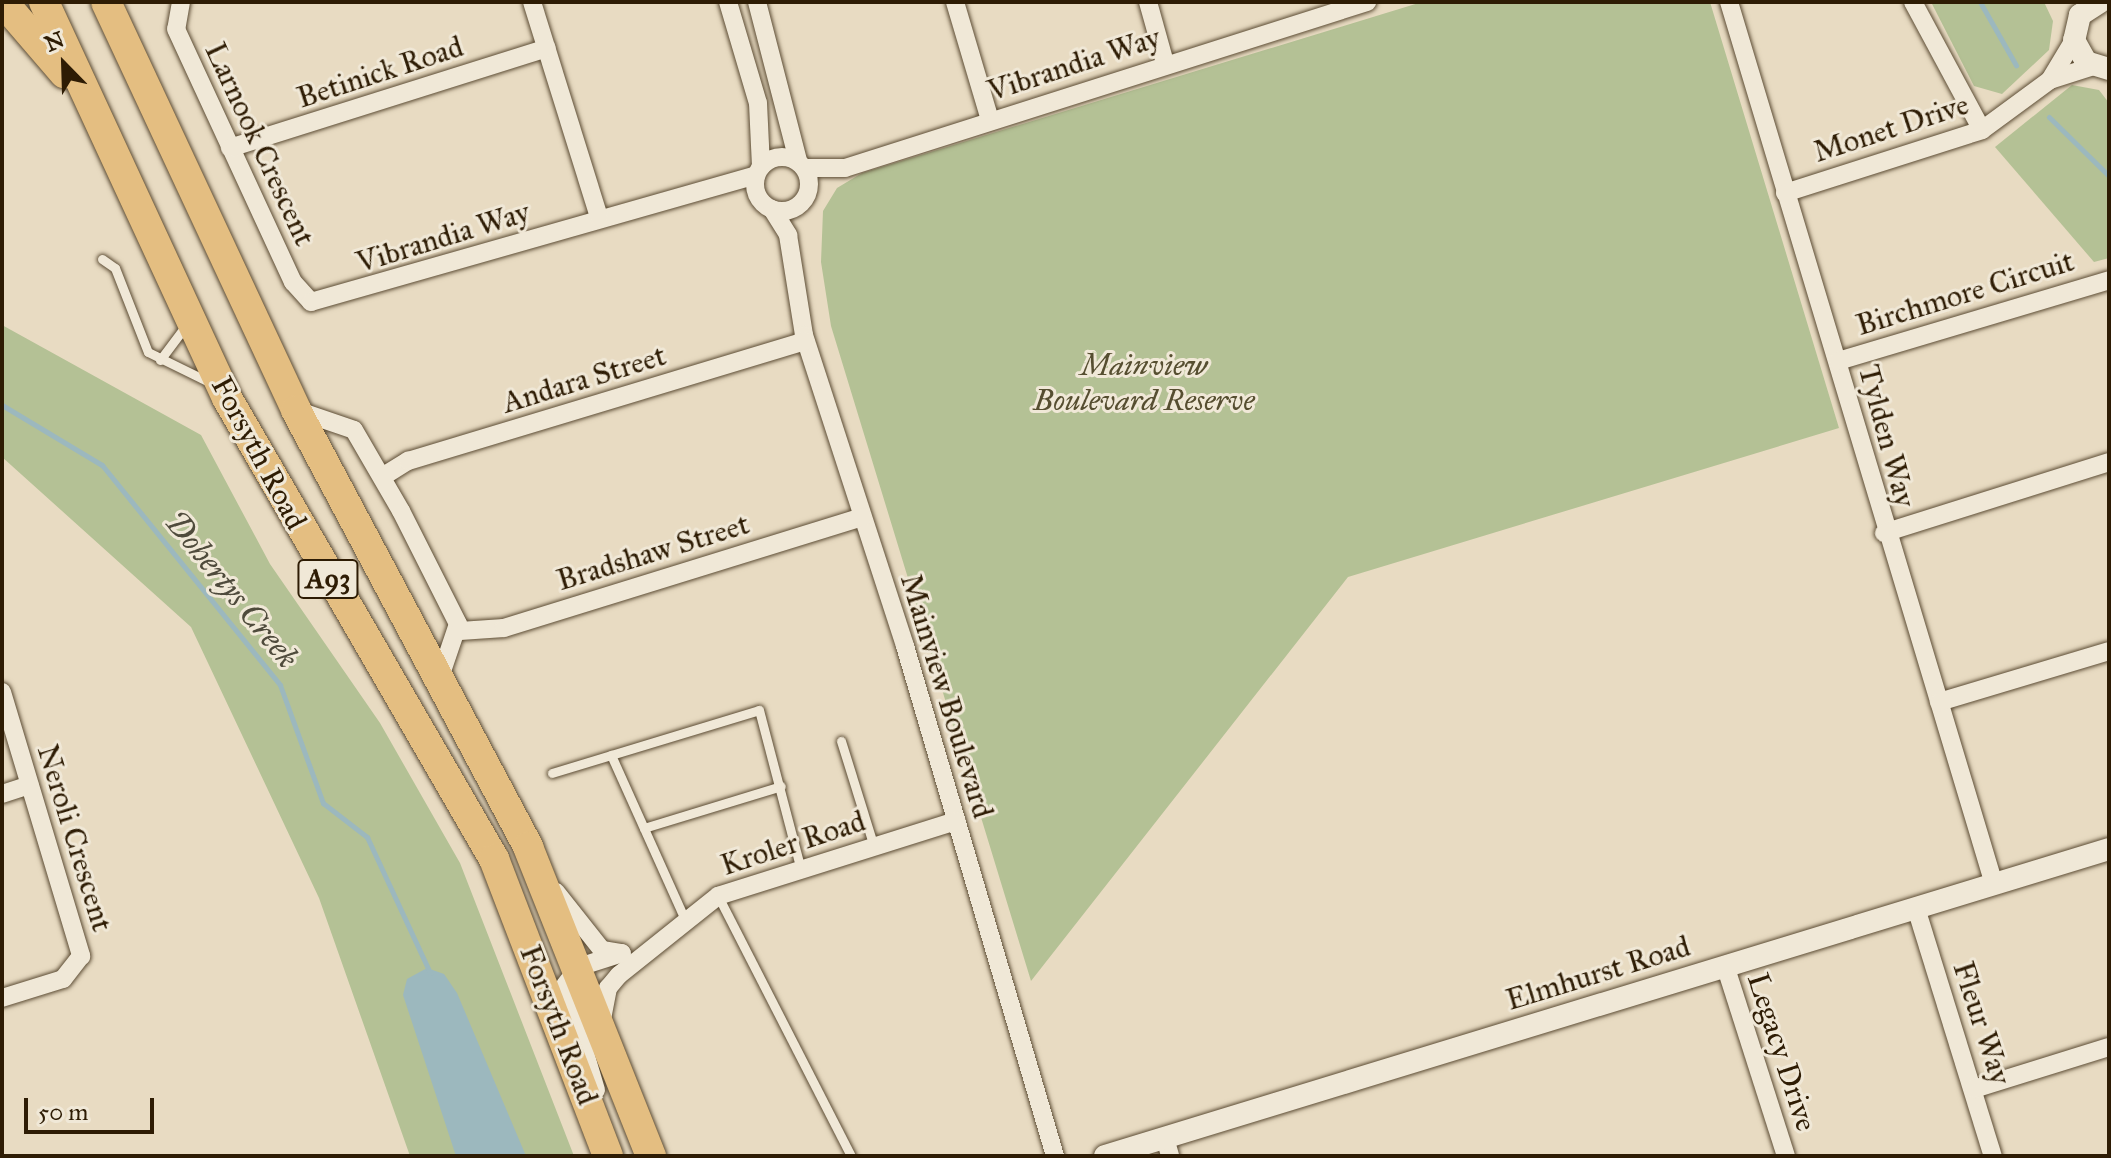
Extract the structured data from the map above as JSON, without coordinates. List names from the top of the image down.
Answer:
{
  "streets": {
    "highway": ["Forsyth Road", "A93"],
    "street": [
      "Vibrandia Way",
      "Betinick Road",
      "Monet Drive",
      "Larnook Crescent",
      "Birchmore Circuit",
      "Andara Street",
      "Tylden Way",
      "Bradshaw Street",
      "Mainview Boulevard",
      "Neroli Crescent",
      "Kroler Road",
      "Elmhurst Road",
      "Fleur Way",
      "Legacy Drive"
    ]
  },
  "crossings": [
    ["Vibrandia Way", "Larnook Crescent"],
    ["Vibrandia Way", "Mainview Boulevard"],
    ["Betinick Road", "Larnook Crescent"],
    ["Monet Drive", "Tylden Way"],
    ["Birchmore Circuit", "Tylden Way"],
    ["Andara Street", "Mainview Boulevard"],
    ["Tylden Way", "Elmhurst Road"],
    ["Bradshaw Street", "Mainview Boulevard"],
    ["Mainview Boulevard", "Kroler Road"],
    ["Elmhurst Road", "Fleur Way"],
    ["Elmhurst Road", "Legacy Drive"]
  ],
  "water": ["Dohertys Creek"],
  "parks": ["Mainview Boulevard Reserve"],
  "scale_bar": "50 m",
  "north": "top left"
}
